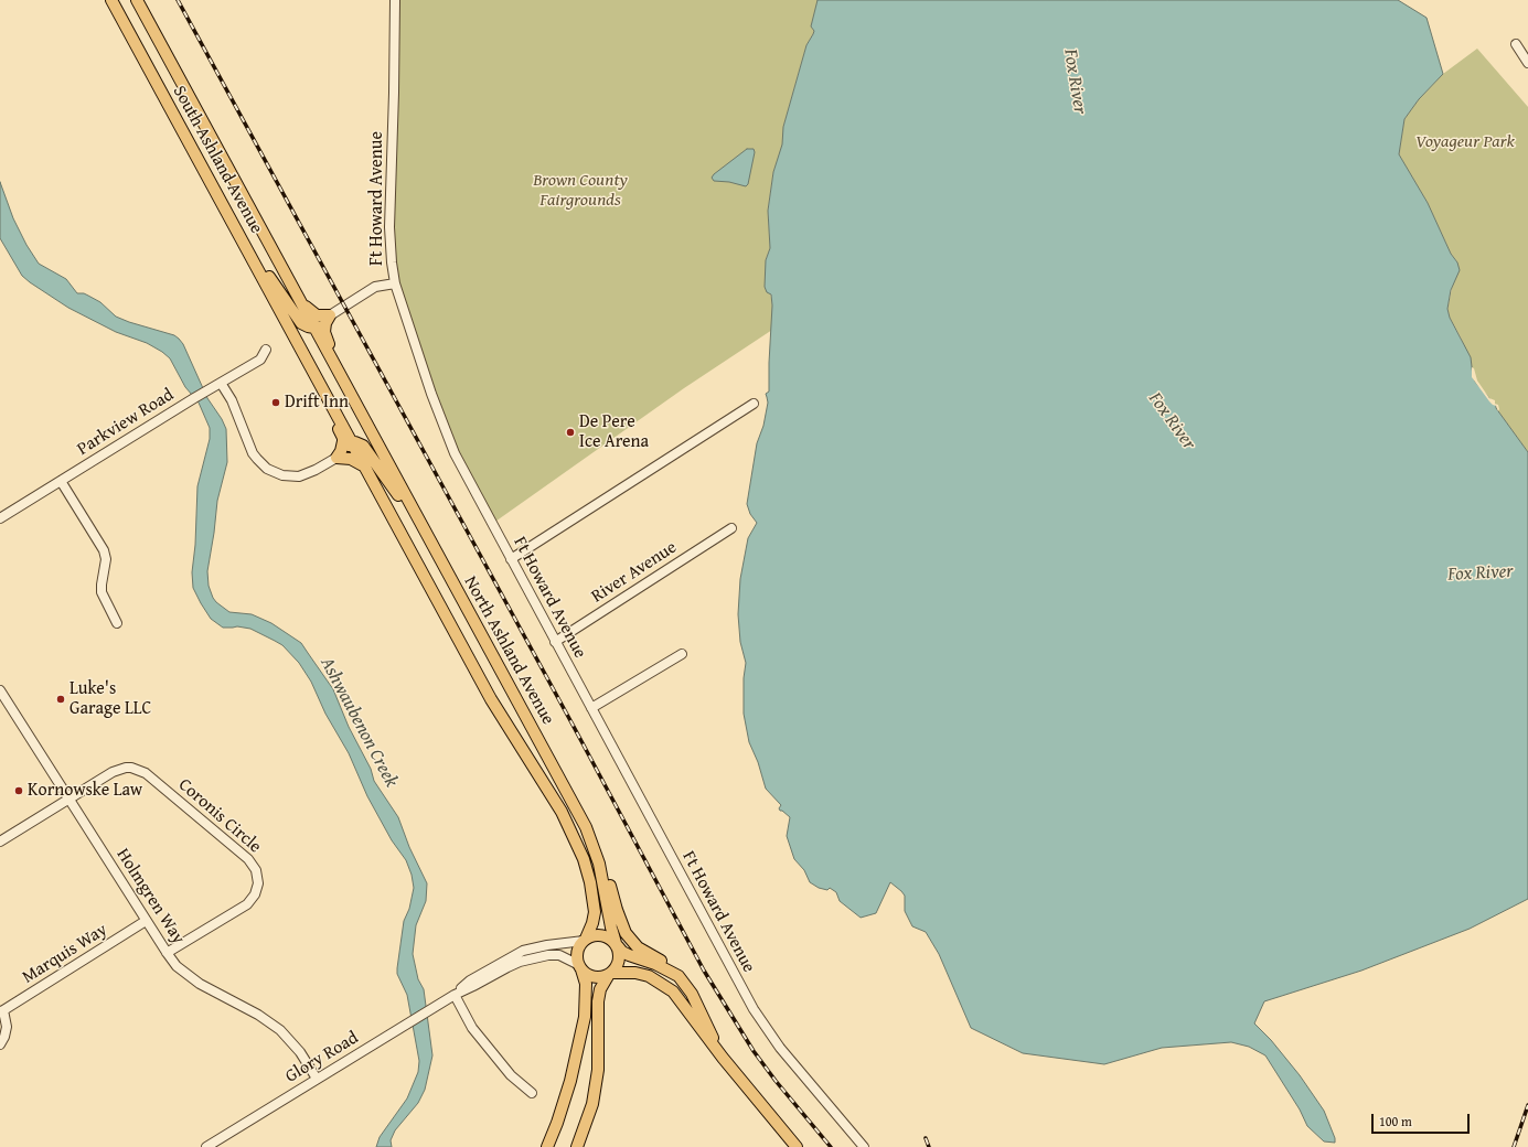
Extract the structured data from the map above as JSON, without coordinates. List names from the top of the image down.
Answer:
{
  "streets": {
    "main road": ["South Ashland Avenue", "North Ashland Avenue"],
    "street": [
      "Ft Howard Avenue",
      "Parkview Road",
      "River Avenue",
      "Coronis Circle",
      "Holmgren Way",
      "Marquis Way",
      "Glory Road"
    ]
  },
  "crossings": [
    ["South Ashland Avenue", "North Ashland Avenue"],
    ["Ft Howard Avenue", "River Avenue"],
    ["Coronis Circle", "Holmgren Way"],
    ["Holmgren Way", "Marquis Way"],
    ["Holmgren Way", "Glory Road"]
  ],
  "water": ["Fox River", "Ashwaubenon Creek"],
  "parks": ["Voyageur Park", "Brown County Fairgrounds"],
  "places": [
    "Drift Inn",
    "De Pere Ice Arena",
    "Luke's Garage LLC",
    "Kornowske Law"
  ],
  "scale_bar": "100 m"
}
